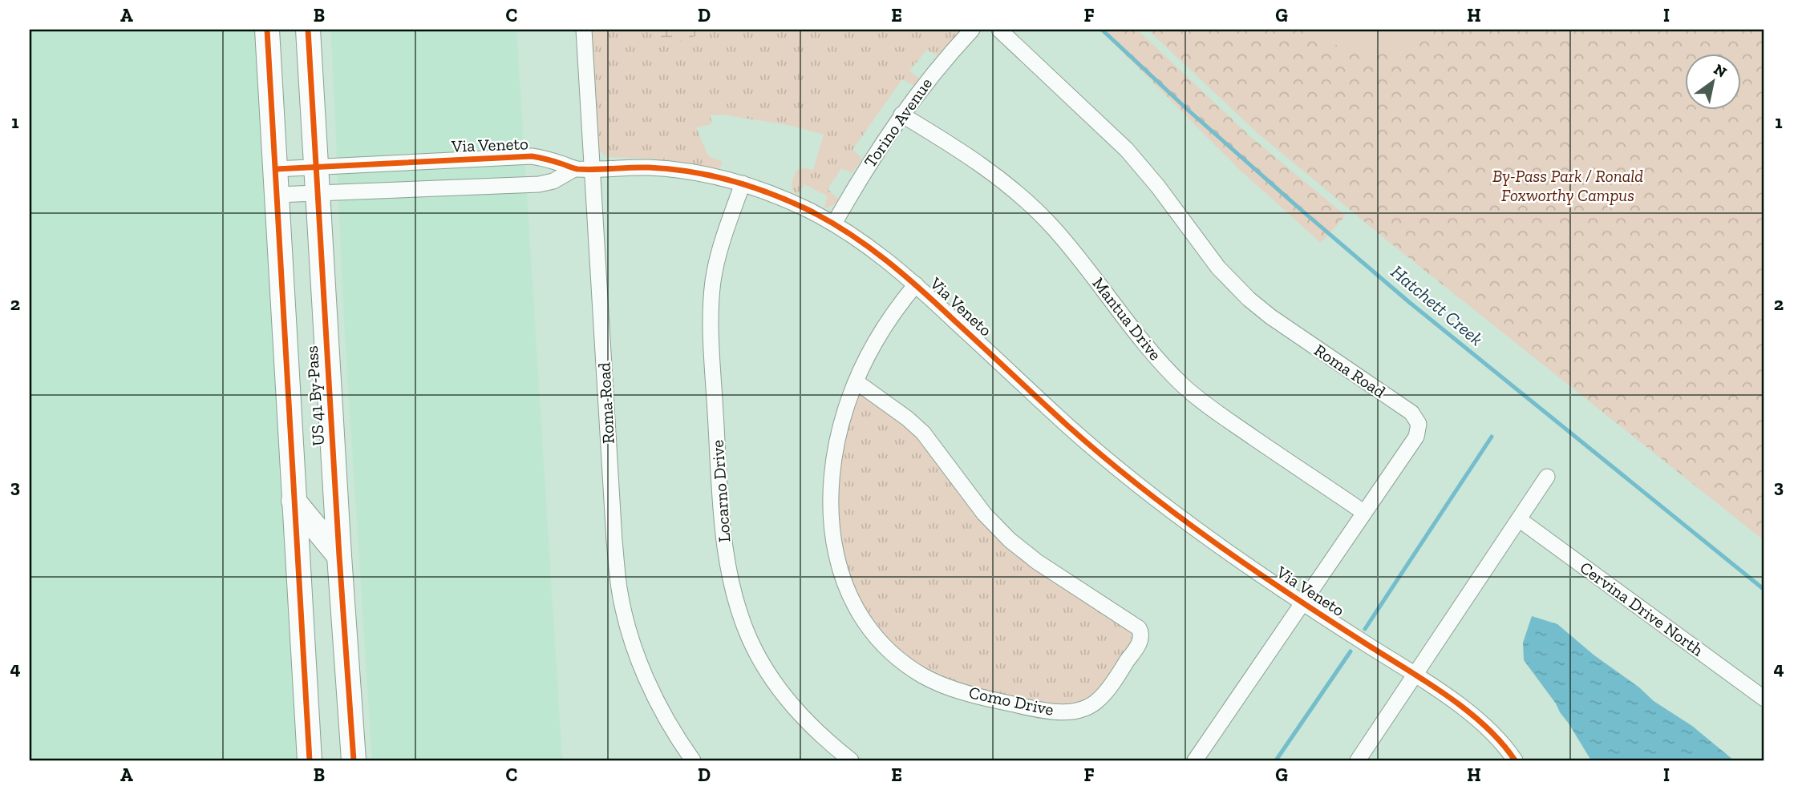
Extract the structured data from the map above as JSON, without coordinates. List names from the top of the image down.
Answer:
{
  "streets": {
    "main road": ["US 41 By-Pass"],
    "street": [
      "Torino Avenue",
      "Via Veneto",
      "Mantua Drive",
      "Roma Road",
      "Locarno Drive",
      "Cervina Drive North",
      "Como Drive"
    ]
  },
  "crossings": [
    ["Torino Avenue", "Via Veneto"],
    ["Torino Avenue", "Mantua Drive"],
    ["Via Veneto", "Roma Road"],
    ["Via Veneto", "US 41 By-Pass"],
    ["Via Veneto", "Locarno Drive"],
    ["Via Veneto", "Como Drive"],
    ["Mantua Drive", "Roma Road"]
  ],
  "water": ["Hatchett Creek"],
  "parks": ["By-Pass Park / Ronald Foxworthy Campus"],
  "north": "top right",
  "grid": {
    "columns": [
      "A",
      "B",
      "C",
      "D",
      "E",
      "F",
      "G",
      "H",
      "I"
    ],
    "rows": [
      "1",
      "2",
      "3",
      "4"
    ]
  }
}
